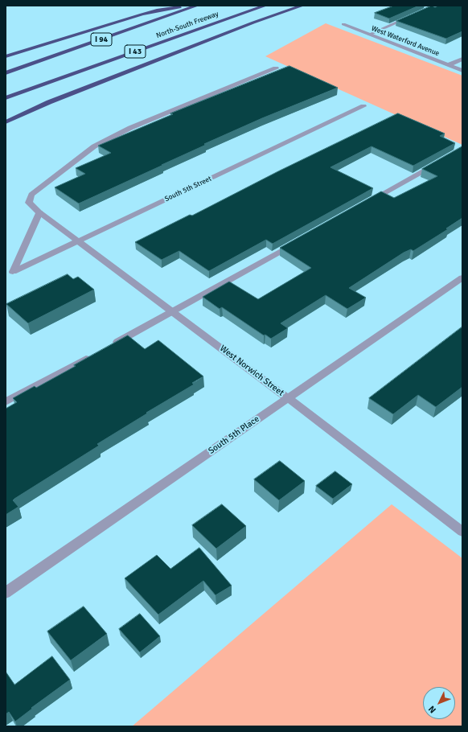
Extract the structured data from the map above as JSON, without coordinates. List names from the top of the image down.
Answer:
{
  "streets": {
    "highway": ["North-South Freeway", "I 94", "I 43"],
    "street": [
      "West Waterford Avenue",
      "South 5th Street",
      "West Norwich Street",
      "South 5th Place"
    ]
  },
  "crossings": [
    ["South 5th Street", "West Norwich Street"],
    ["West Norwich Street", "South 5th Place"]
  ],
  "north": "bottom left"
}
